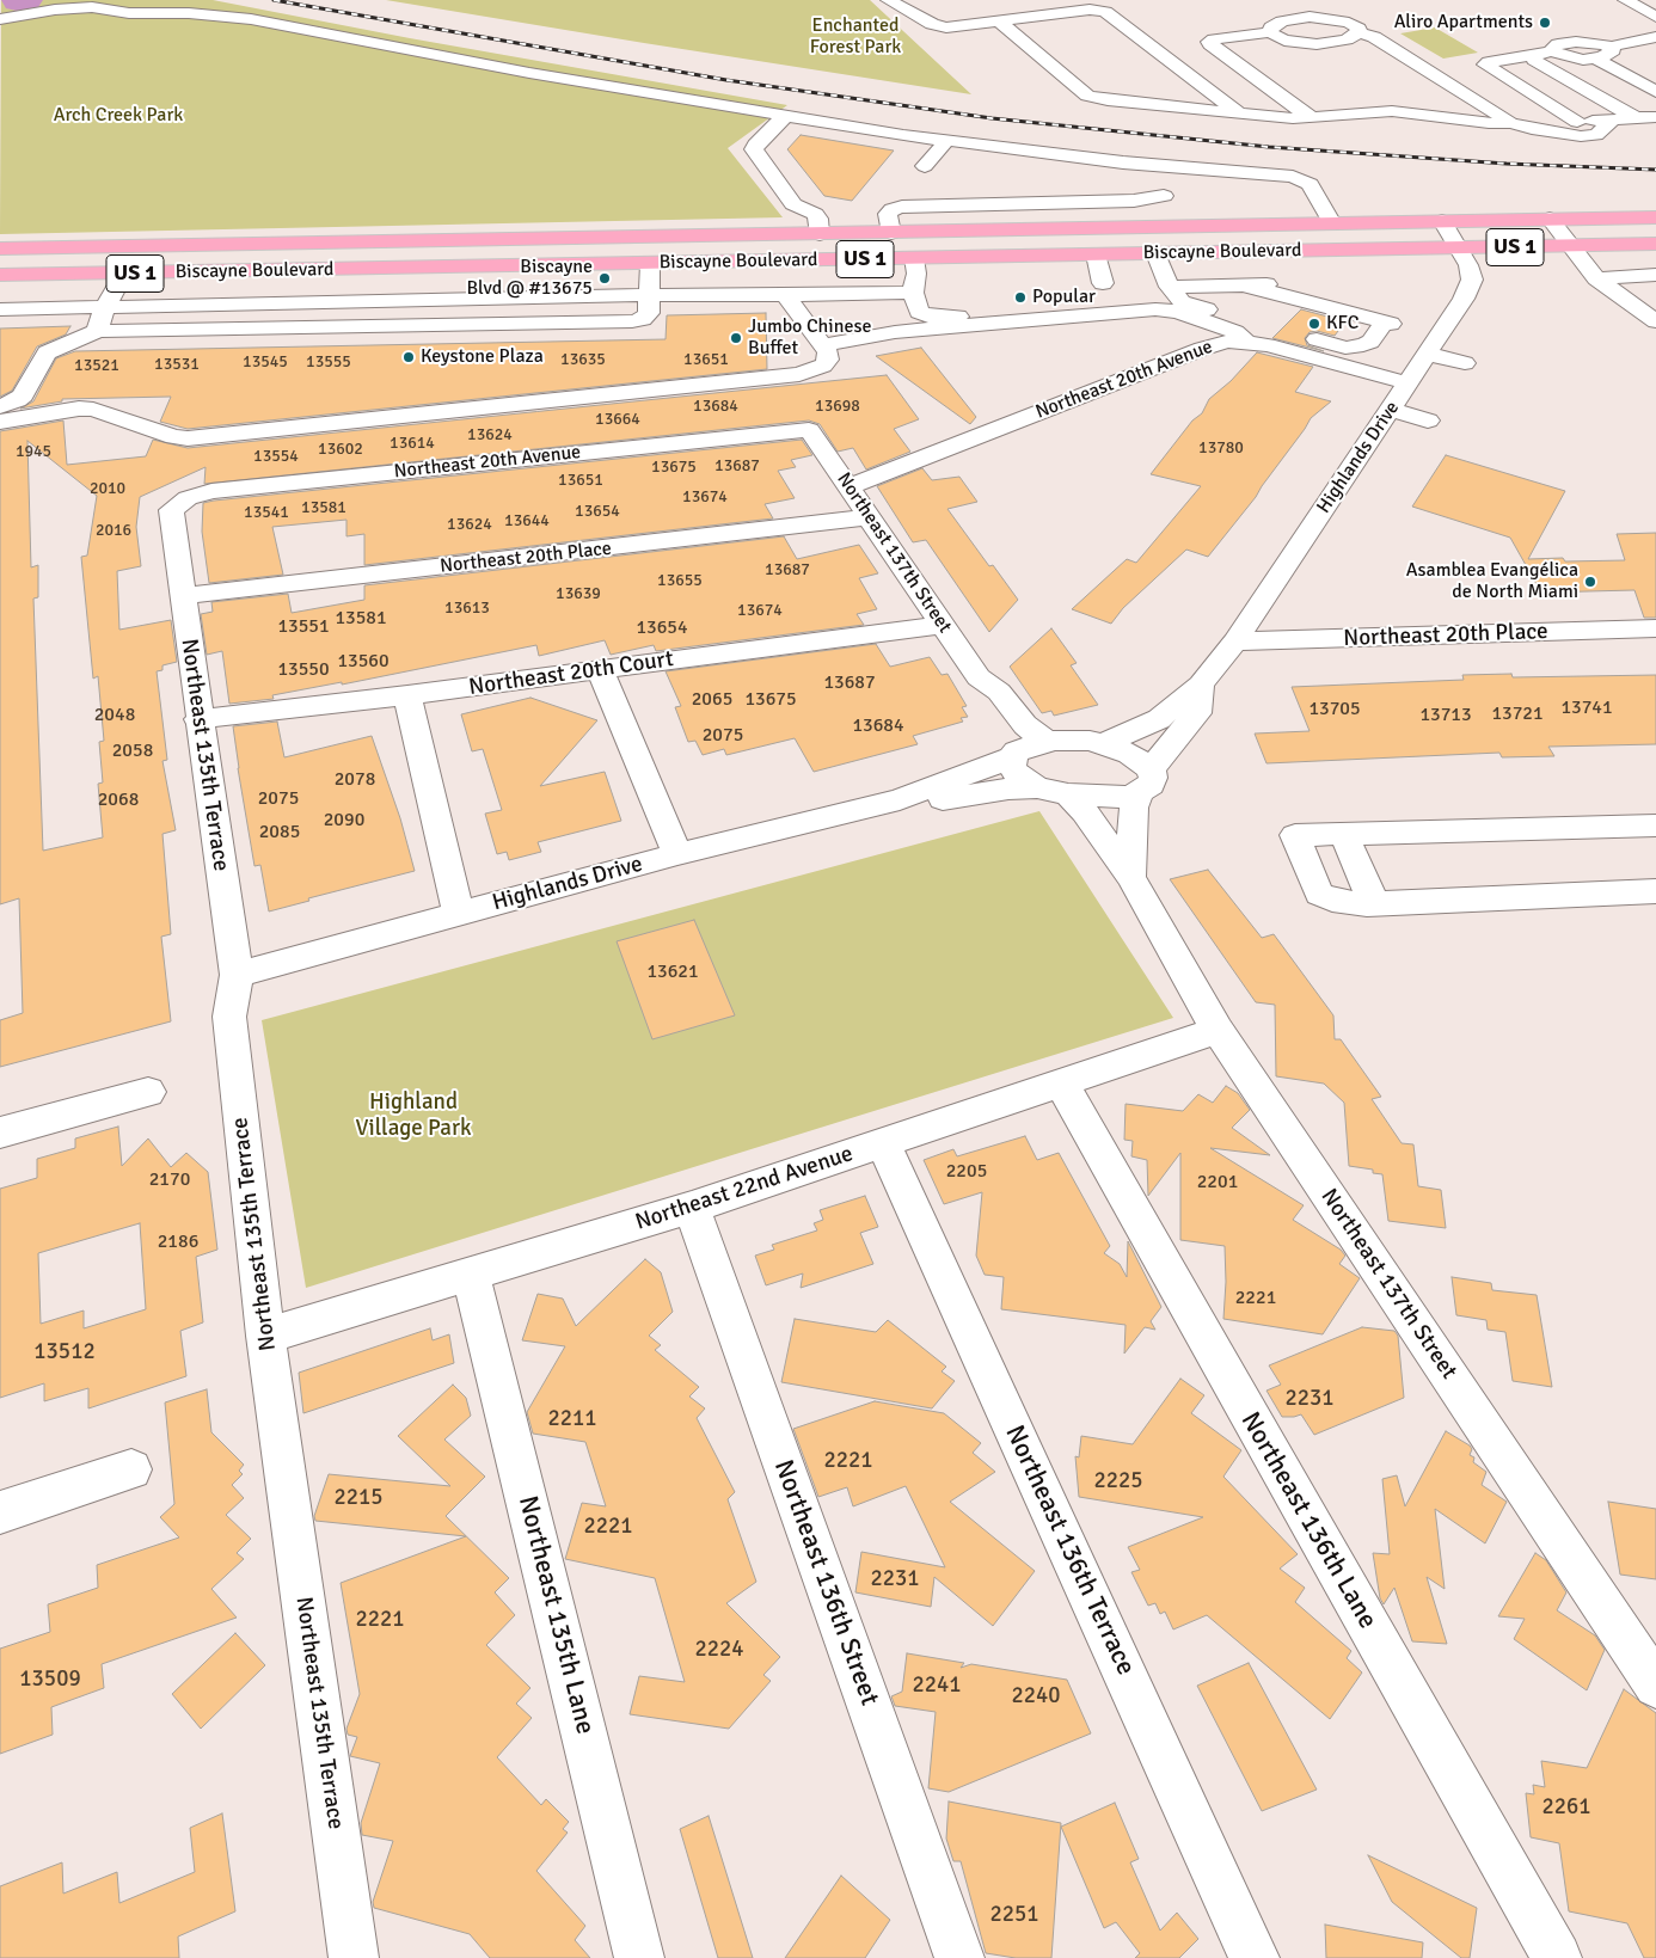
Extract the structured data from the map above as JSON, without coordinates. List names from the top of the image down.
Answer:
{
  "streets": {
    "main road": ["US 1", "Biscayne Boulevard"],
    "street": [
      "Northeast 20th Avenue",
      "Highlands Drive",
      "Northeast 137th Street",
      "Northeast 20th Place",
      "Northeast 20th Court",
      "Northeast 135th Terrace",
      "Northeast 22nd Avenue",
      "Northeast 136th Lane",
      "Northeast 136th Terrace",
      "Northeast 136th Street",
      "Northeast 135th Lane"
    ]
  },
  "crossings": [
    ["Biscayne Boulevard", "Highlands Drive"],
    ["Northeast 20th Avenue", "Highlands Drive"],
    ["Northeast 20th Avenue", "Northeast 137th Street"],
    ["Northeast 20th Avenue", "Northeast 135th Terrace"],
    ["Highlands Drive", "Northeast 137th Street"],
    ["Highlands Drive", "Northeast 20th Place"],
    ["Highlands Drive", "Northeast 135th Terrace"],
    ["Northeast 137th Street", "Northeast 20th Place"],
    ["Northeast 137th Street", "Northeast 20th Court"],
    ["Northeast 137th Street", "Northeast 22nd Avenue"],
    ["Northeast 20th Place", "Northeast 135th Terrace"],
    ["Northeast 20th Court", "Northeast 135th Terrace"],
    ["Northeast 135th Terrace", "Northeast 22nd Avenue"],
    ["Northeast 22nd Avenue", "Northeast 136th Lane"],
    ["Northeast 22nd Avenue", "Northeast 136th Terrace"],
    ["Northeast 22nd Avenue", "Northeast 136th Street"],
    ["Northeast 22nd Avenue", "Northeast 135th Lane"]
  ],
  "parks": ["Enchanted Forest Park", "Arch Creek Park", "Highland Village Park"],
  "places": [
    "Aliro Apartments",
    "Biscayne Blvd @ #13675",
    "Popular",
    "KFC",
    "Jumbo Chinese Buffet",
    "Keystone Plaza",
    "Asamblea Evangélica de North Miami"
  ],
  "house_numbers": [
    "13635",
    "13651",
    "13545",
    "13555",
    "13531",
    "13521",
    "13684",
    "13698",
    "13664",
    "13624",
    "13614",
    "13780",
    "13602",
    "1945",
    "13554",
    "13687",
    "13675",
    "13651",
    "2010",
    "13674",
    "13581",
    "13654",
    "13541",
    "13644",
    "13624",
    "2016",
    "13687",
    "13655",
    "13639",
    "13613",
    "13674",
    "13581",
    "13551",
    "13654",
    "13560",
    "13550",
    "13687",
    "2065",
    "13675",
    "13741",
    "13705",
    "13721",
    "2048",
    "13713",
    "13684",
    "2075",
    "2058",
    "2078",
    "2075",
    "2068",
    "2090",
    "2085",
    "13621",
    "2205",
    "2170",
    "2201",
    "2186",
    "2221",
    "13512",
    "2231",
    "2211",
    "2221",
    "2225",
    "2215",
    "2221",
    "2231",
    "2221",
    "2224",
    "13509",
    "2241",
    "2240",
    "2261",
    "2251"
  ]
}
